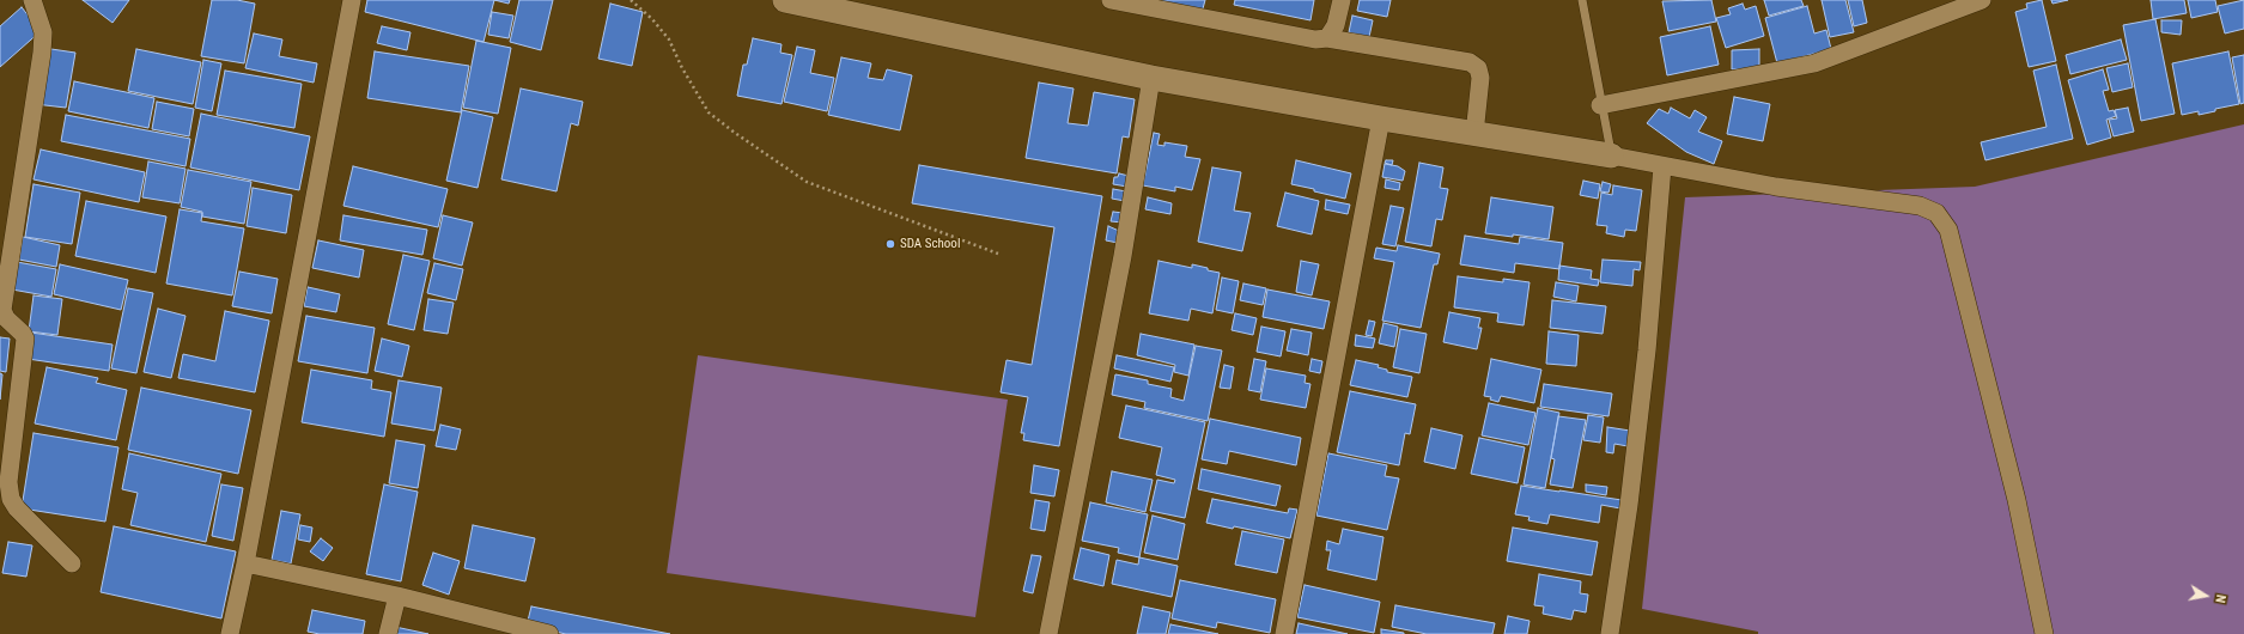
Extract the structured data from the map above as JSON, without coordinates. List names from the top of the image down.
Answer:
{
  "places": ["SDA School"],
  "north": "right"
}
